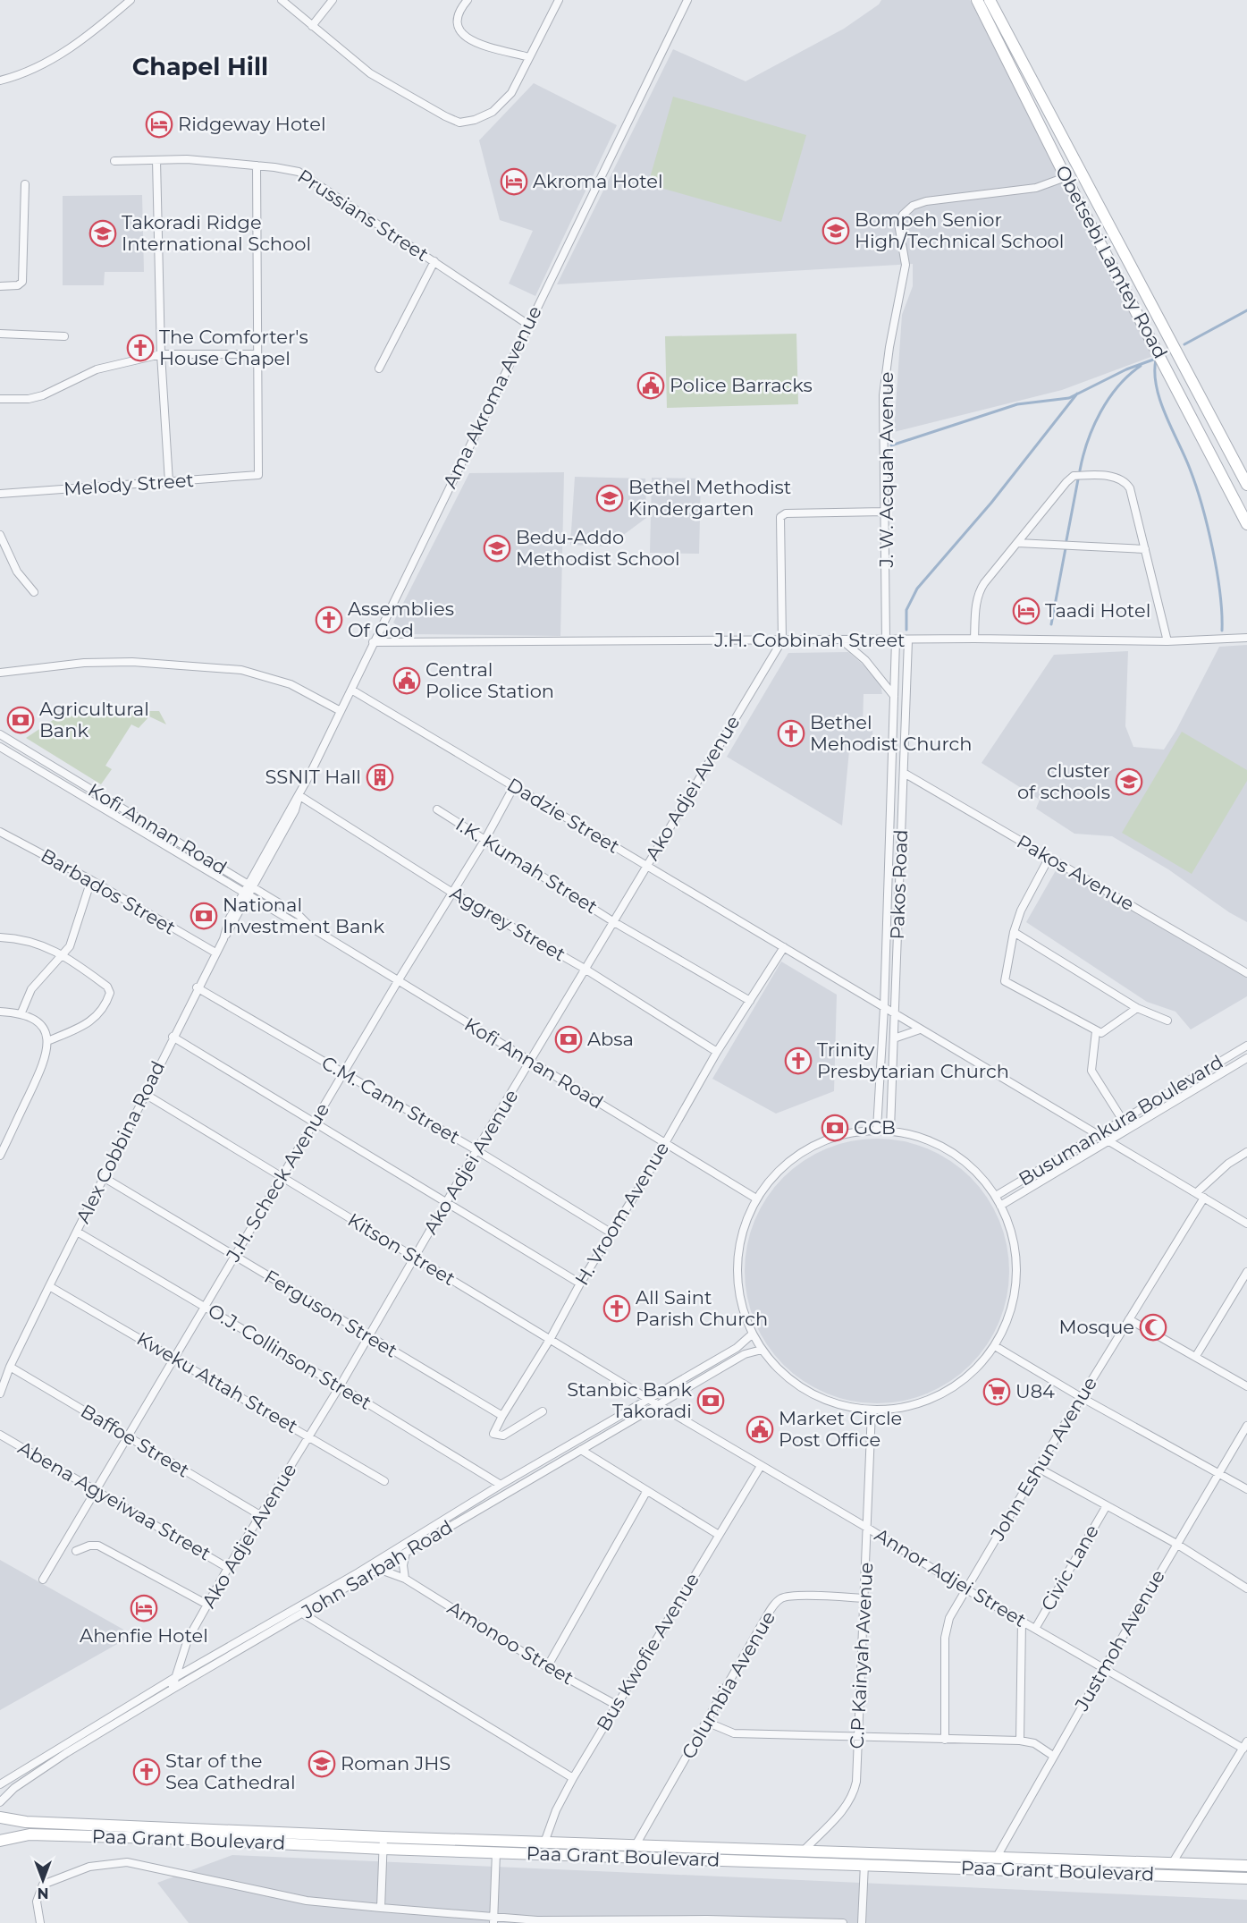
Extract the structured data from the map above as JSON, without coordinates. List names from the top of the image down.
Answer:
{
  "streets": {
    "main road": ["Obetsebi Lamtey Road", "Paa Grant Boulevard"],
    "street": [
      "Prussians Street",
      "Ama Akroma Avenue",
      "J. W. Acquah Avenue",
      "Melody Street",
      "J.H. Cobbinah Street",
      "Ako Adjei Avenue",
      "Dadzie Street",
      "Kofi Annan Road",
      "I.K. Kumah Street",
      "Pakos Avenue",
      "Pakos Road",
      "Barbados Street",
      "Aggrey Street",
      "C.M. Cann Street",
      "Busumankura Boulevard",
      "Alex Cobbina Road",
      "J.H. Scheck Avenue",
      "H. Vroom Avenue",
      "Kitson Street",
      "Ferguson Street",
      "O.J. Collinson Street",
      "Kweku Attah Street",
      "Baffoe Street",
      "John Eshun Avenue",
      "Abena Agyeiwaa Street",
      "Civic Lane",
      "John Sarbah Road",
      "Annor Adjei Street",
      "Justmoh Avenue",
      "Amonoo Street",
      "Bus Kwofie Avenue",
      "C.P Kainyah Avenue",
      "Columbia Avenue"
    ]
  },
  "crossings": [
    ["Prussians Street", "Ama Akroma Avenue"],
    ["Obetsebi Lamtey Road", "J. W. Acquah Avenue"],
    ["Ama Akroma Avenue", "J.H. Cobbinah Street"],
    ["Ama Akroma Avenue", "Dadzie Street"],
    ["Ama Akroma Avenue", "Kofi Annan Road"],
    ["Ama Akroma Avenue", "Aggrey Street"],
    ["Ama Akroma Avenue", "Alex Cobbina Road"],
    ["J. W. Acquah Avenue", "J.H. Cobbinah Street"],
    ["J.H. Cobbinah Street", "Ako Adjei Avenue"],
    ["J.H. Cobbinah Street", "Pakos Road"],
    ["Ako Adjei Avenue", "Dadzie Street"],
    ["Ako Adjei Avenue", "Kofi Annan Road"],
    ["Ako Adjei Avenue", "I.K. Kumah Street"],
    ["Ako Adjei Avenue", "Aggrey Street"],
    ["Ako Adjei Avenue", "C.M. Cann Street"],
    ["Ako Adjei Avenue", "Kitson Street"],
    ["Ako Adjei Avenue", "Ferguson Street"],
    ["Ako Adjei Avenue", "O.J. Collinson Street"],
    ["Ako Adjei Avenue", "Kweku Attah Street"],
    ["Ako Adjei Avenue", "Baffoe Street"],
    ["Ako Adjei Avenue", "Abena Agyeiwaa Street"],
    ["Ako Adjei Avenue", "John Sarbah Road"],
    ["Dadzie Street", "Pakos Road"],
    ["Dadzie Street", "Busumankura Boulevard"],
    ["Dadzie Street", "J.H. Scheck Avenue"],
    ["Dadzie Street", "H. Vroom Avenue"],
    ["Kofi Annan Road", "Alex Cobbina Road"],
    ["Kofi Annan Road", "J.H. Scheck Avenue"],
    ["Kofi Annan Road", "H. Vroom Avenue"],
    ["I.K. Kumah Street", "J.H. Scheck Avenue"],
    ["I.K. Kumah Street", "H. Vroom Avenue"],
    ["Pakos Avenue", "Pakos Road"],
    ["Barbados Street", "Alex Cobbina Road"],
    ["Aggrey Street", "J.H. Scheck Avenue"],
    ["Aggrey Street", "H. Vroom Avenue"],
    ["C.M. Cann Street", "Alex Cobbina Road"],
    ["C.M. Cann Street", "J.H. Scheck Avenue"],
    ["C.M. Cann Street", "H. Vroom Avenue"],
    ["Alex Cobbina Road", "Kitson Street"],
    ["Alex Cobbina Road", "Ferguson Street"],
    ["Alex Cobbina Road", "O.J. Collinson Street"],
    ["Alex Cobbina Road", "Kweku Attah Street"],
    ["Alex Cobbina Road", "Baffoe Street"],
    ["J.H. Scheck Avenue", "Kitson Street"],
    ["J.H. Scheck Avenue", "Ferguson Street"],
    ["J.H. Scheck Avenue", "O.J. Collinson Street"],
    ["J.H. Scheck Avenue", "Kweku Attah Street"],
    ["J.H. Scheck Avenue", "Baffoe Street"],
    ["J.H. Scheck Avenue", "Abena Agyeiwaa Street"],
    ["H. Vroom Avenue", "Kitson Street"],
    ["H. Vroom Avenue", "Ferguson Street"],
    ["Kitson Street", "John Sarbah Road"],
    ["Kitson Street", "Annor Adjei Street"],
    ["O.J. Collinson Street", "John Sarbah Road"],
    ["John Eshun Avenue", "Annor Adjei Street"],
    ["Civic Lane", "Annor Adjei Street"],
    ["John Sarbah Road", "Annor Adjei Street"],
    ["John Sarbah Road", "Amonoo Street"],
    ["Annor Adjei Street", "Justmoh Avenue"],
    ["Annor Adjei Street", "Bus Kwofie Avenue"],
    ["Annor Adjei Street", "C.P Kainyah Avenue"],
    ["Justmoh Avenue", "Paa Grant Boulevard"],
    ["Amonoo Street", "Bus Kwofie Avenue"],
    ["Bus Kwofie Avenue", "Paa Grant Boulevard"],
    ["C.P Kainyah Avenue", "Columbia Avenue"],
    ["C.P Kainyah Avenue", "Paa Grant Boulevard"],
    ["Columbia Avenue", "Paa Grant Boulevard"]
  ],
  "districts": ["Chapel Hill"],
  "places": {
    "hotel": [
      "Ridgeway Hotel",
      "Akroma Hotel",
      "Taadi Hotel",
      "Ahenfie Hotel"
    ],
    "school or university": [
      "Bompeh Senior High/Technical School",
      "Takoradi Ridge International School",
      "Bethel Methodist Kindergarten",
      "Bedu-Addo Methodist School",
      "cluster of schools",
      "Roman JHS"
    ],
    "church": [
      "The Comforter's House Chapel",
      "Assemblies Of God",
      "Bethel Mehodist Church",
      "Trinity Presbytarian Church",
      "All Saint Parish Church",
      "Star of the Sea Cathedral"
    ],
    "public building": ["Police Barracks", "Central Police Station", "Market Circle Post Office"],
    "bank": [
      "Agricultural Bank",
      "National Investment Bank",
      "Absa",
      "GCB",
      "Stanbic Bank Takoradi"
    ],
    "building": ["SSNIT Hall"],
    "mosque": ["Mosque"],
    "supermarket": ["U84"]
  },
  "north": "bottom"
}
